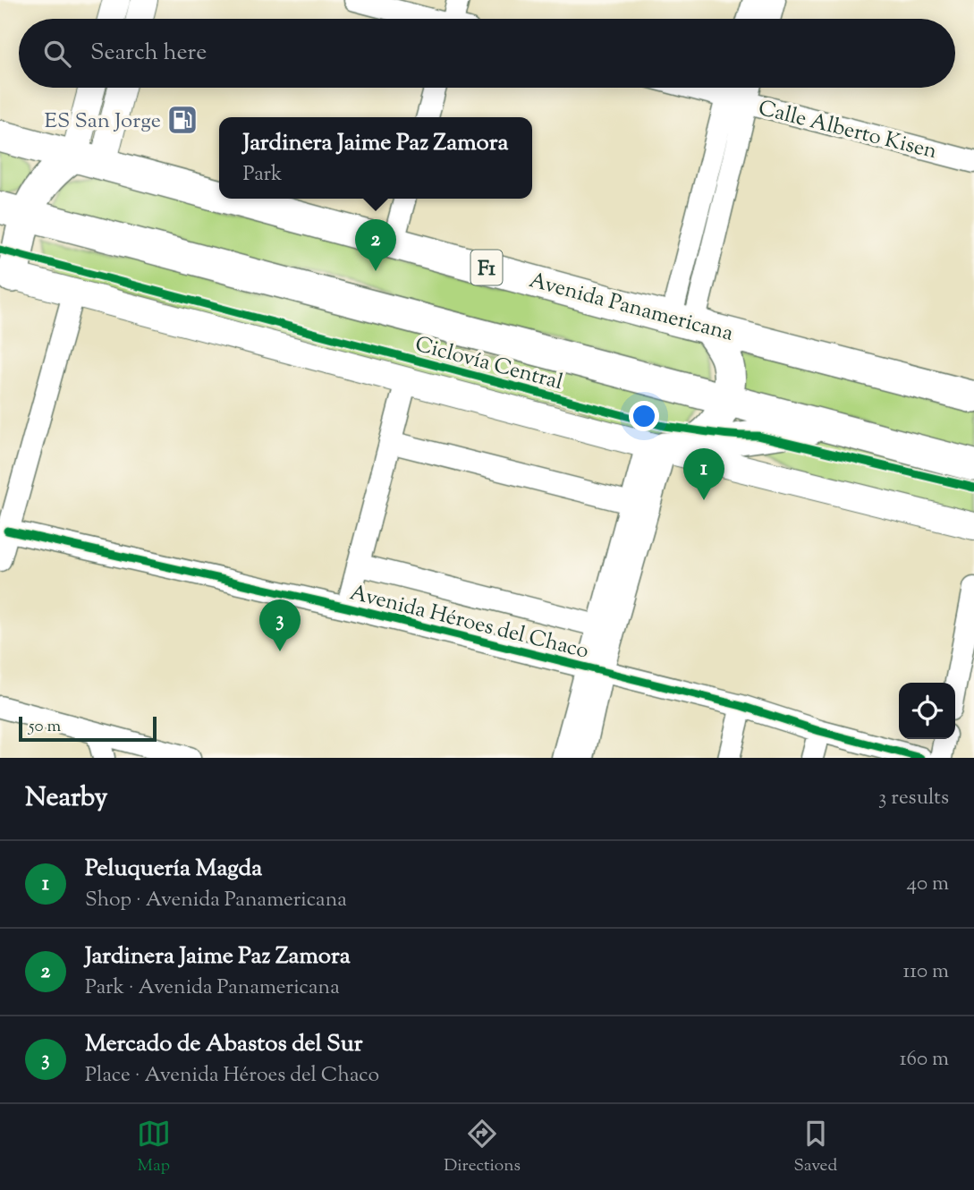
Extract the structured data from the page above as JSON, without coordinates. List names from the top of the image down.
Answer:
{
  "streets": {
    "highway": ["F1", "Avenida Panamericana"],
    "street": ["Calle Alberto Kisen", "Avenida Héroes del Chaco"],
    "cycle path": ["Ciclovía Central"]
  },
  "places": {
    "fuel station": ["ES San Jorge"]
  },
  "scale_bar": "50 m",
  "page": {
    "search": "Search here",
    "popup": ["Jardinera Jaime Paz Zamora", "Park"],
    "pins": ["2", "1", "3"],
    "scale": "50 m",
    "heading": ["Nearby", "3 results"],
    "list": [
      {
        "mark": "1",
        "name": "Peluquería Magda",
        "note": "Shop · Avenida Panamericana",
        "value": "40 m"
      },
      {
        "mark": "2",
        "name": "Jardinera Jaime Paz Zamora",
        "note": "Park · Avenida Panamericana",
        "value": "110 m"
      },
      {
        "mark": "3",
        "name": "Mercado de Abastos del Sur",
        "note": "Place · Avenida Héroes del Chaco",
        "value": "160 m"
      }
    ],
    "nav": ["Map", "Directions", "Saved"]
  }
}
